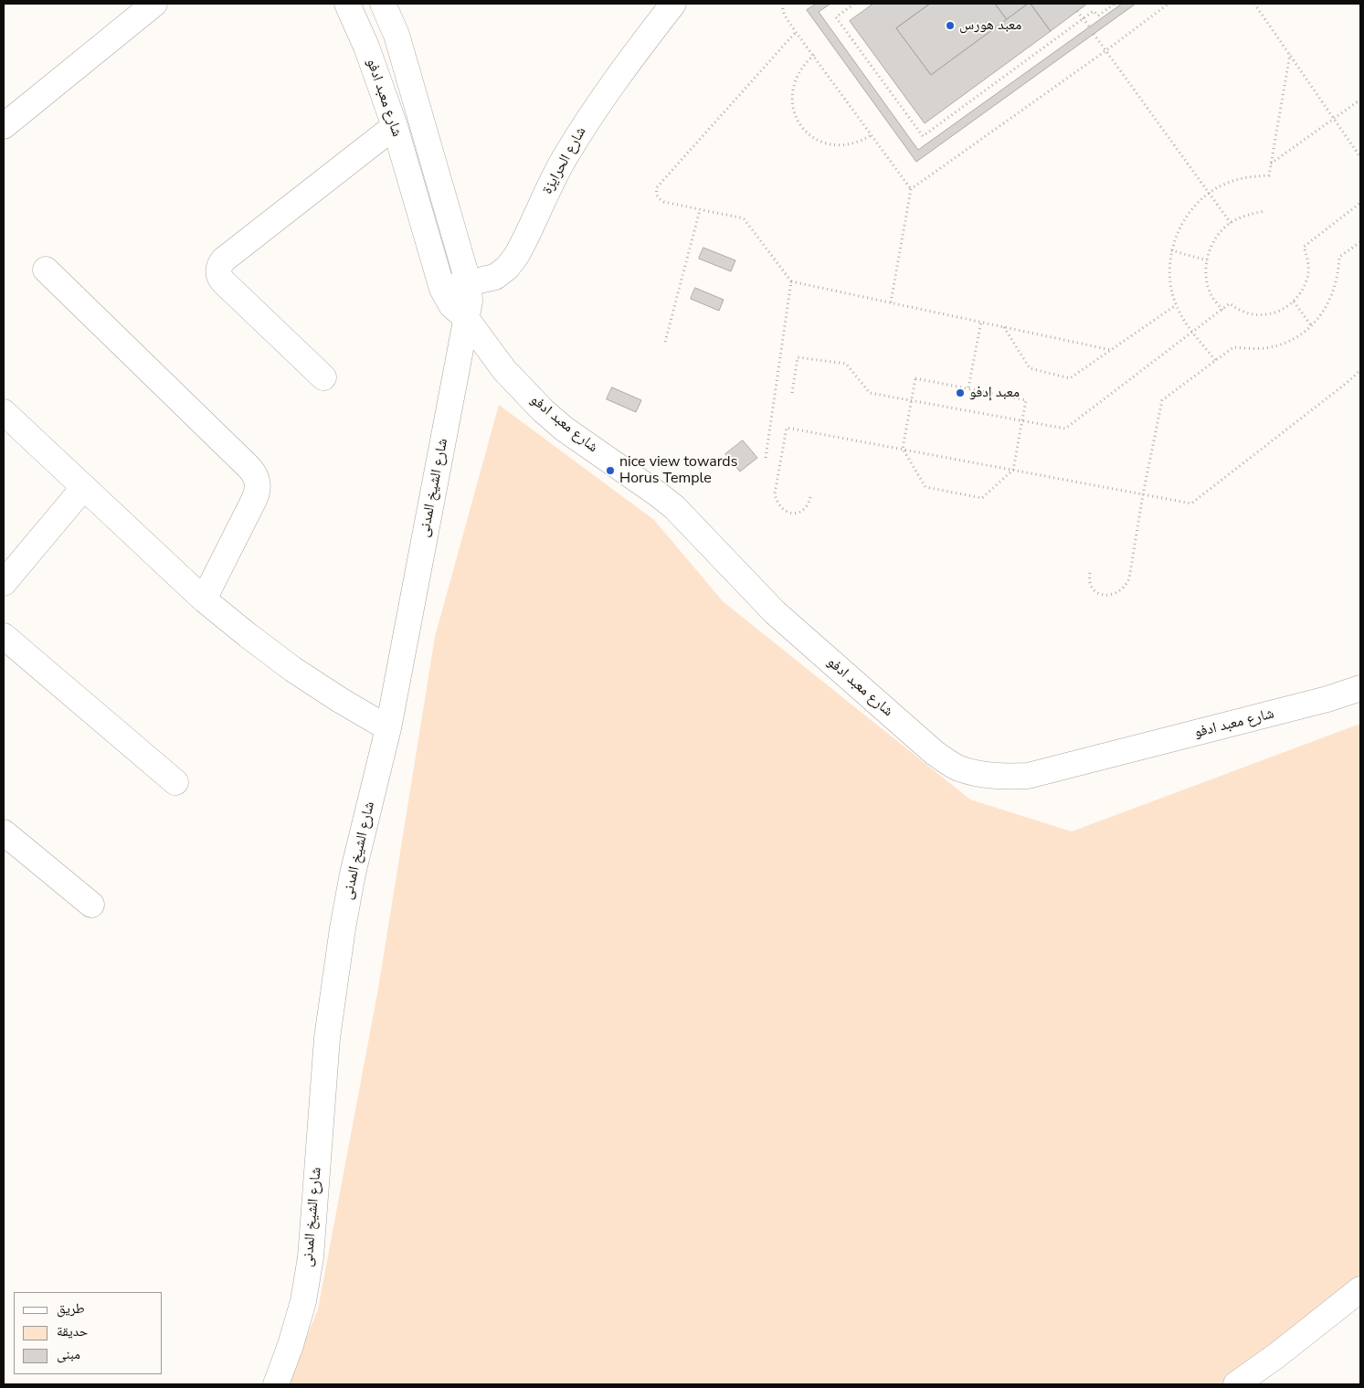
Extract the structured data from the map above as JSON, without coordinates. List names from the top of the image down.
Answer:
{
  "streets": {
    "street": ["شارع معبد ادفو", "شارع الحرايزة", "شارع الشيخ المدنى"]
  },
  "crossings": [
    ["شارع معبد ادفو", "شارع الحرايزة"],
    ["شارع معبد ادفو", "شارع الشيخ المدنى"]
  ],
  "places": ["معبد هورس", "معبد إدفو", "nice view towards Horus Temple"],
  "legend": ["طريق", "حديقة", "مبنى"]
}
